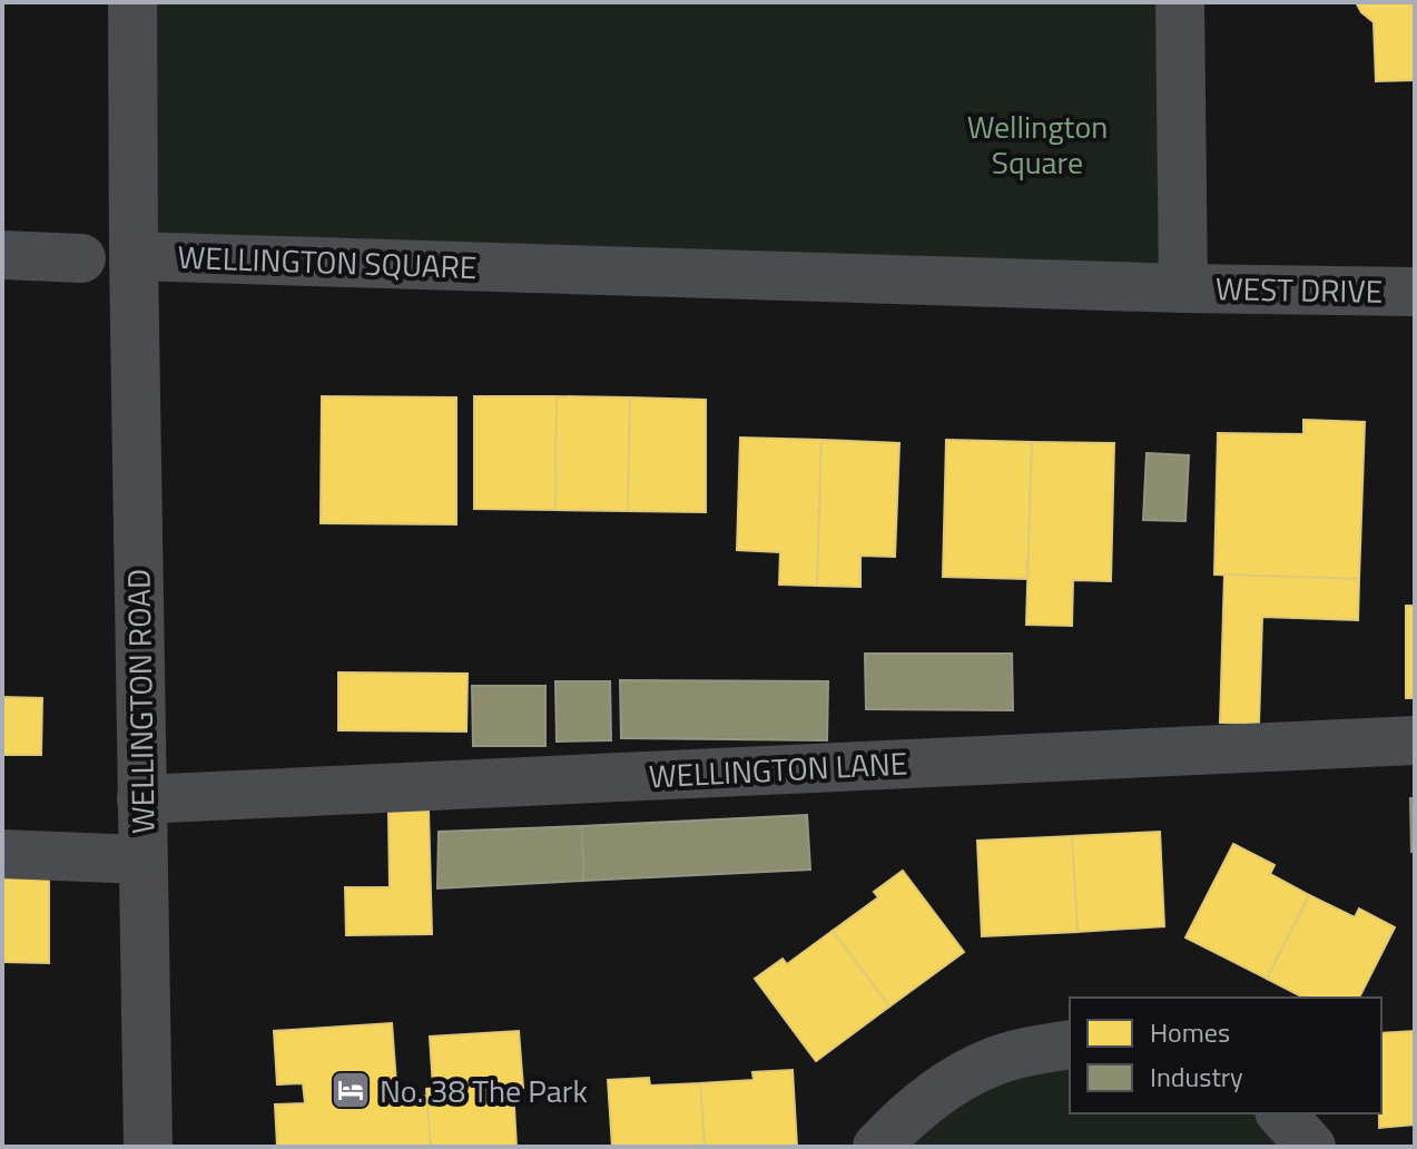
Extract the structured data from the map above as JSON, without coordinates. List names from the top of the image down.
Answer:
{
  "streets": {
    "street": [
      "WELLINGTON SQUARE",
      "WEST DRIVE",
      "WELLINGTON ROAD",
      "WELLINGTON LANE"
    ]
  },
  "crossings": [
    ["WELLINGTON SQUARE", "WEST DRIVE"],
    ["WELLINGTON SQUARE", "WELLINGTON ROAD"],
    ["WELLINGTON ROAD", "WELLINGTON LANE"]
  ],
  "parks": ["Wellington Square"],
  "places": {
    "hotel": ["No. 38 The Park"]
  },
  "legend": ["Homes", "Industry"]
}
